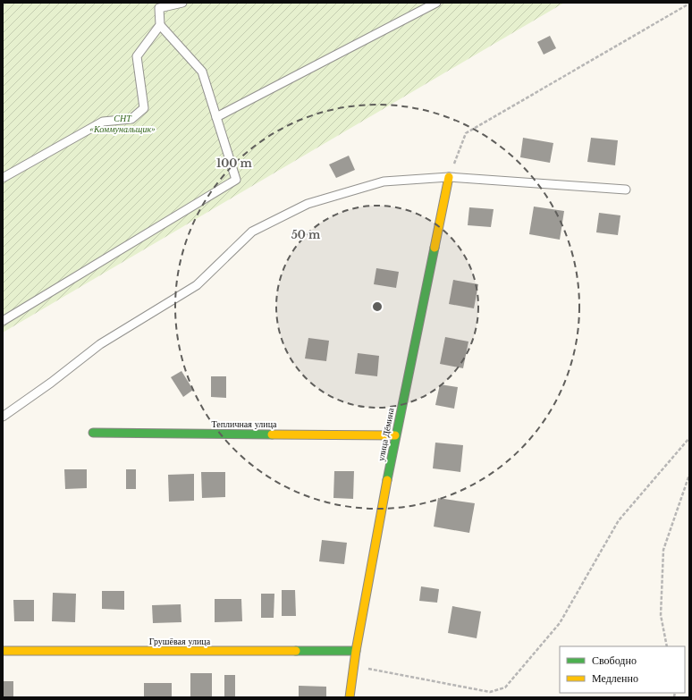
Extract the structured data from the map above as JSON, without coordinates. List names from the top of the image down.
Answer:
{
  "streets": {
    "street": ["Тепличная улица", "улица Дёмина", "Грушёвая улица"]
  },
  "crossings": [
    ["Тепличная улица", "улица Дёмина"],
    ["улица Дёмина", "Грушёвая улица"]
  ],
  "parks": ["СНТ «Коммунальщик»"],
  "legend": ["Свободно", "Медленно"],
  "rings": ["100 m", "50 m"]
}
